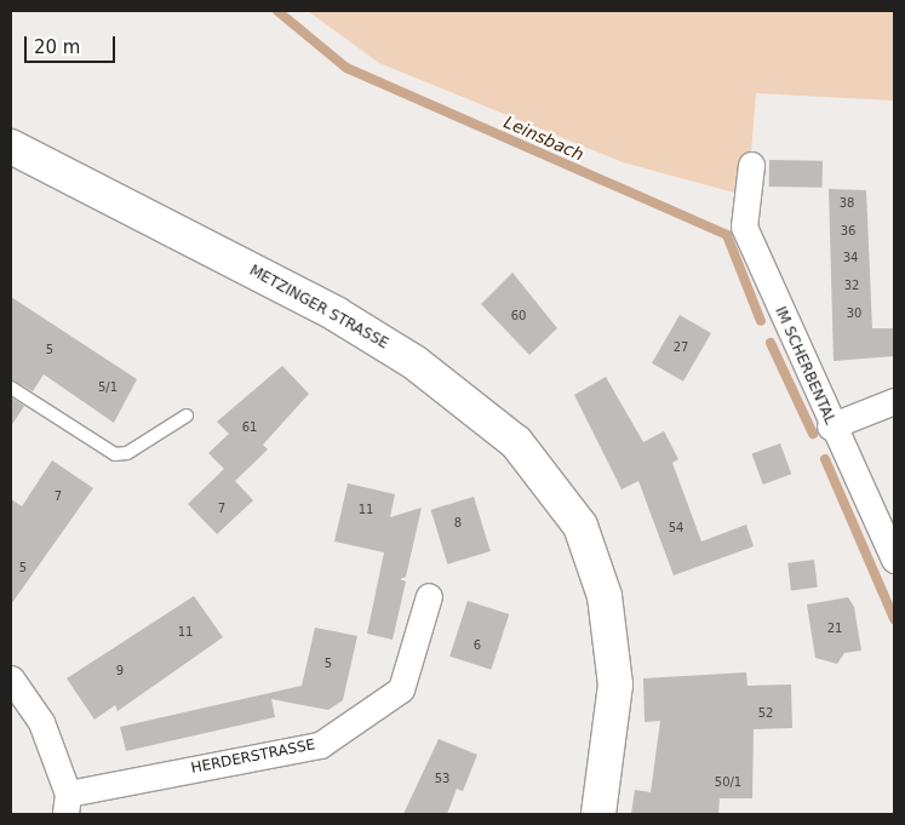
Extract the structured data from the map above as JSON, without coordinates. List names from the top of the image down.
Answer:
{
  "streets": {
    "main road": ["METZINGER STRASSE"],
    "street": ["IM SCHERBENTAL", "HERDERSTRASSE"]
  },
  "water": ["Leinsbach"],
  "house_numbers": [
    "38",
    "36",
    "34",
    "32",
    "30",
    "60",
    "27",
    "5",
    "5/1",
    "61",
    "7",
    "7",
    "11",
    "8",
    "54",
    "5",
    "21",
    "11",
    "6",
    "5",
    "9",
    "52",
    "53",
    "50/1"
  ],
  "scale_bar": "20 m"
}
